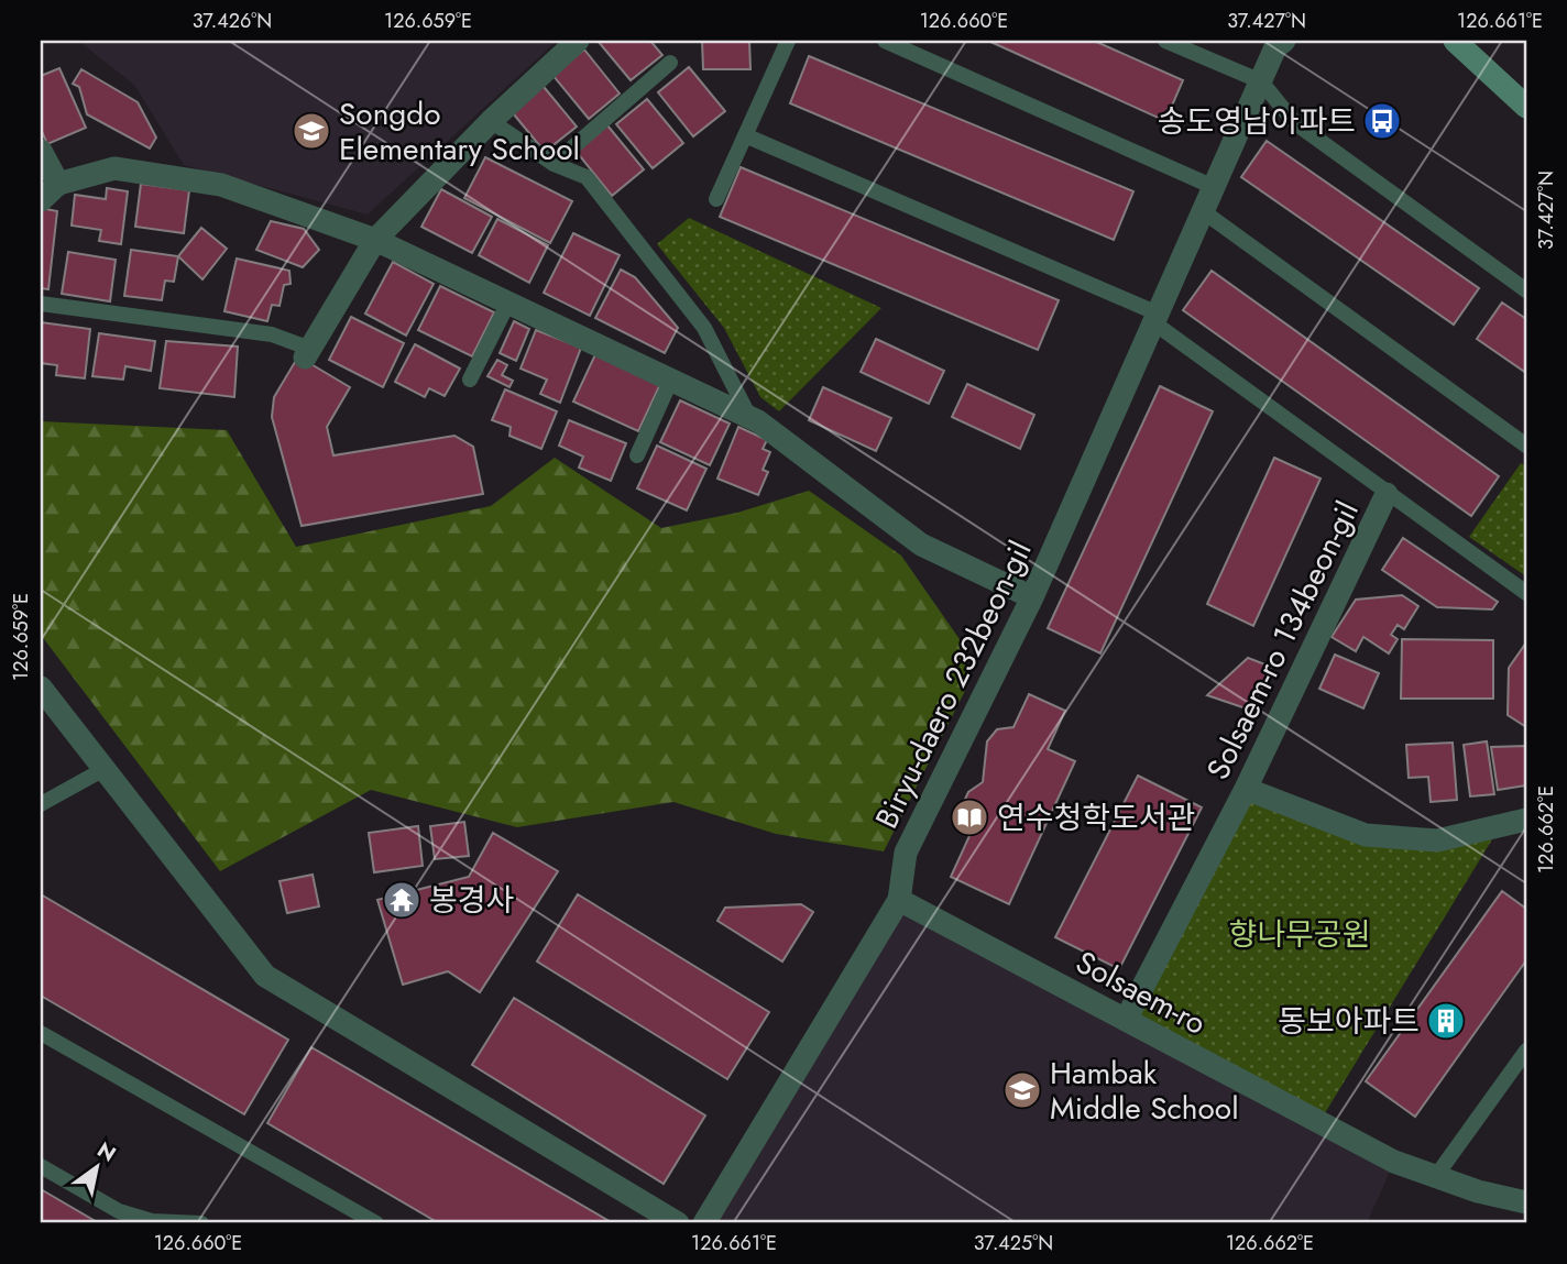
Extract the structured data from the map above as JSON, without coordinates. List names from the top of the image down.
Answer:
{
  "streets": {
    "street": ["Solsaem-ro 134beon-gil", "Biryu-daero 232beon-gil", "Solsaem-ro"]
  },
  "crossings": [
    ["Solsaem-ro 134beon-gil", "Solsaem-ro"],
    ["Biryu-daero 232beon-gil", "Solsaem-ro"]
  ],
  "parks": ["향나무공원"],
  "places": {
    "bus stop": ["송도영남아파트"],
    "school or university": ["Songdo Elementary School", "Hambak Middle School"],
    "library": ["연수청학도서관"],
    "temple": ["봉경사"],
    "building": ["동보아파트"]
  },
  "north": "top right",
  "coordinates": [
    "37.426°N",
    "126.659°E",
    "126.660°E",
    "37.427°N",
    "126.661°E",
    "126.662°E",
    "37.425°N"
  ]
}
